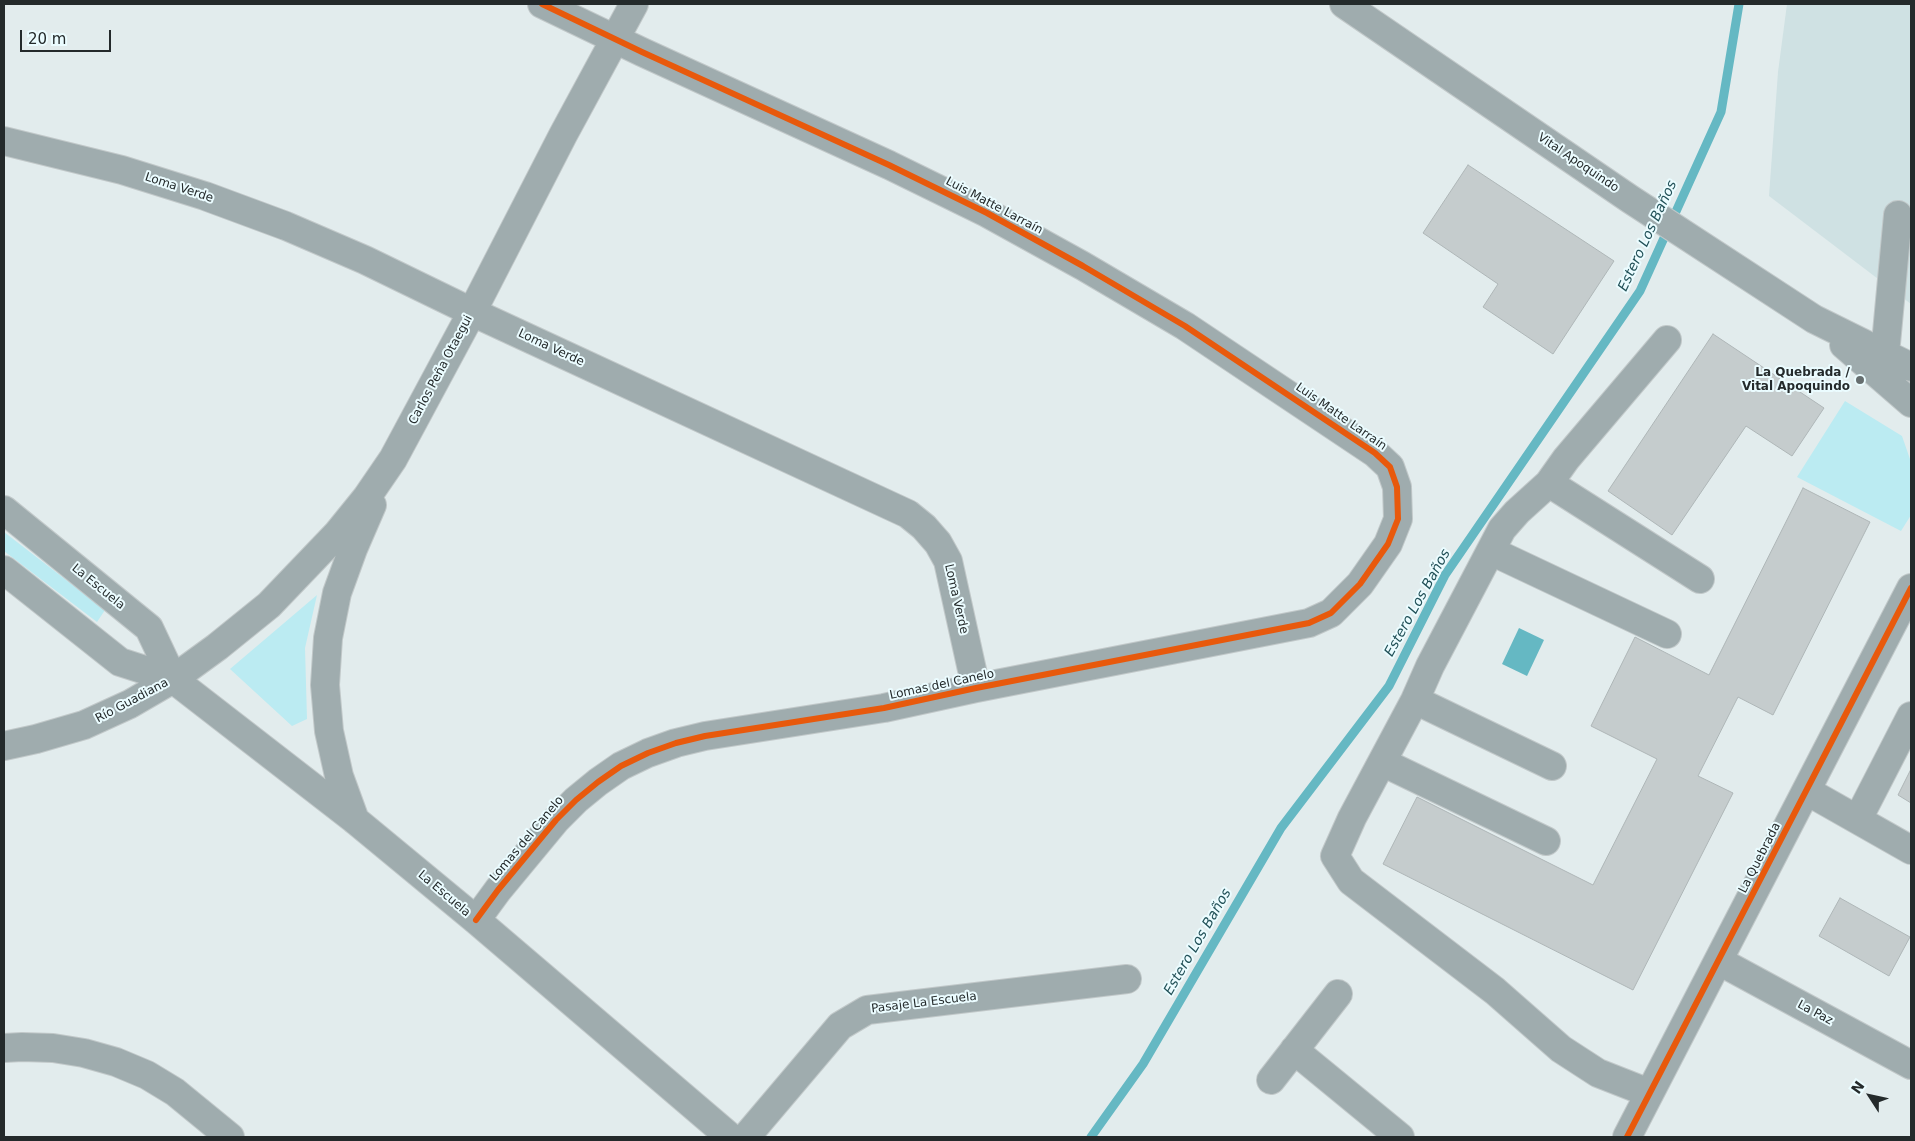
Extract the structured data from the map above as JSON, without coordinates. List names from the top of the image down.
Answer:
{
  "streets": {
    "street": [
      "Vital Apoquindo",
      "Loma Verde",
      "Luis Matte Larraín",
      "Carlos Peña Otaegui",
      "La Escuela",
      "Lomas del Canelo",
      "Río Guadiana",
      "La Quebrada",
      "Pasaje La Escuela",
      "La Paz"
    ]
  },
  "crossings": [
    ["Loma Verde", "Carlos Peña Otaegui"],
    ["Loma Verde", "Lomas del Canelo"],
    ["Luis Matte Larraín", "Carlos Peña Otaegui"],
    ["Luis Matte Larraín", "Lomas del Canelo"],
    ["Carlos Peña Otaegui", "La Escuela"],
    ["Carlos Peña Otaegui", "Río Guadiana"],
    ["La Escuela", "Lomas del Canelo"],
    ["La Escuela", "Río Guadiana"],
    ["La Quebrada", "La Paz"]
  ],
  "water": ["Estero Los Baños"],
  "places": ["La Quebrada / Vital Apoquindo"],
  "scale_bar": "20 m",
  "north": "top left"
}
